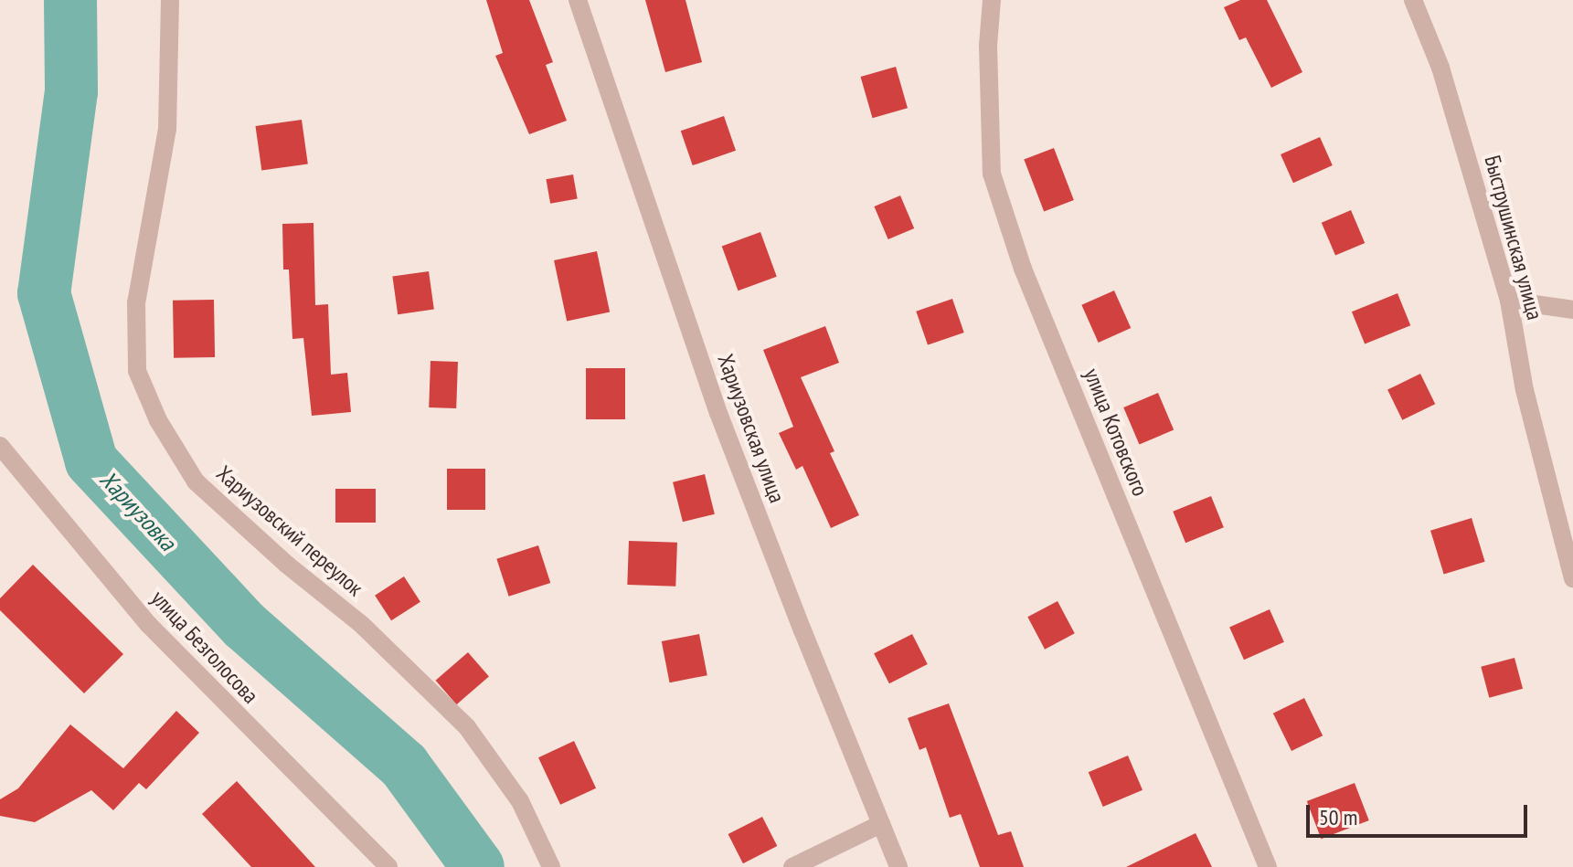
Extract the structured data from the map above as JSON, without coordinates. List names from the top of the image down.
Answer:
{
  "streets": {
    "street": [
      "Быструшинская улица",
      "Хариузовская улица",
      "улица Котовского",
      "Хариузовский переулок",
      "улица Безголосова"
    ]
  },
  "water": ["Хариузовка"],
  "scale_bar": "50 m"
}
